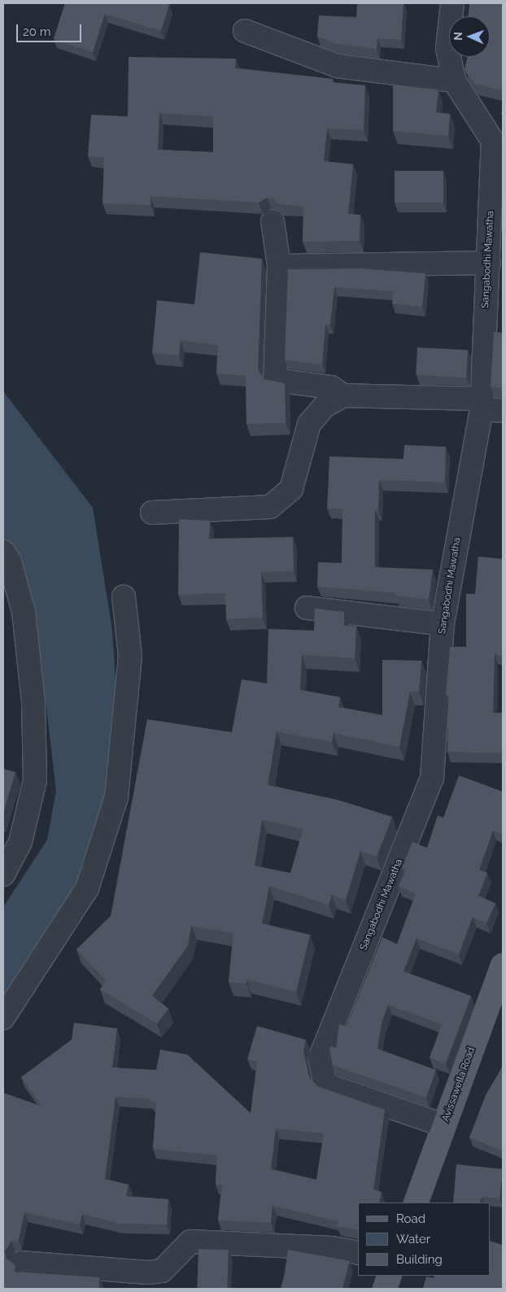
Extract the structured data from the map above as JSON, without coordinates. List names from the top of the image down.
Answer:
{
  "streets": {
    "main road": ["Avissawella Road"],
    "street": ["Sangabodhi Mawatha"]
  },
  "crossings": [
    ["Sangabodhi Mawatha", "Avissawella Road"]
  ],
  "legend": ["Road", "Water", "Building"],
  "scale_bar": "20 m",
  "north": "left"
}
